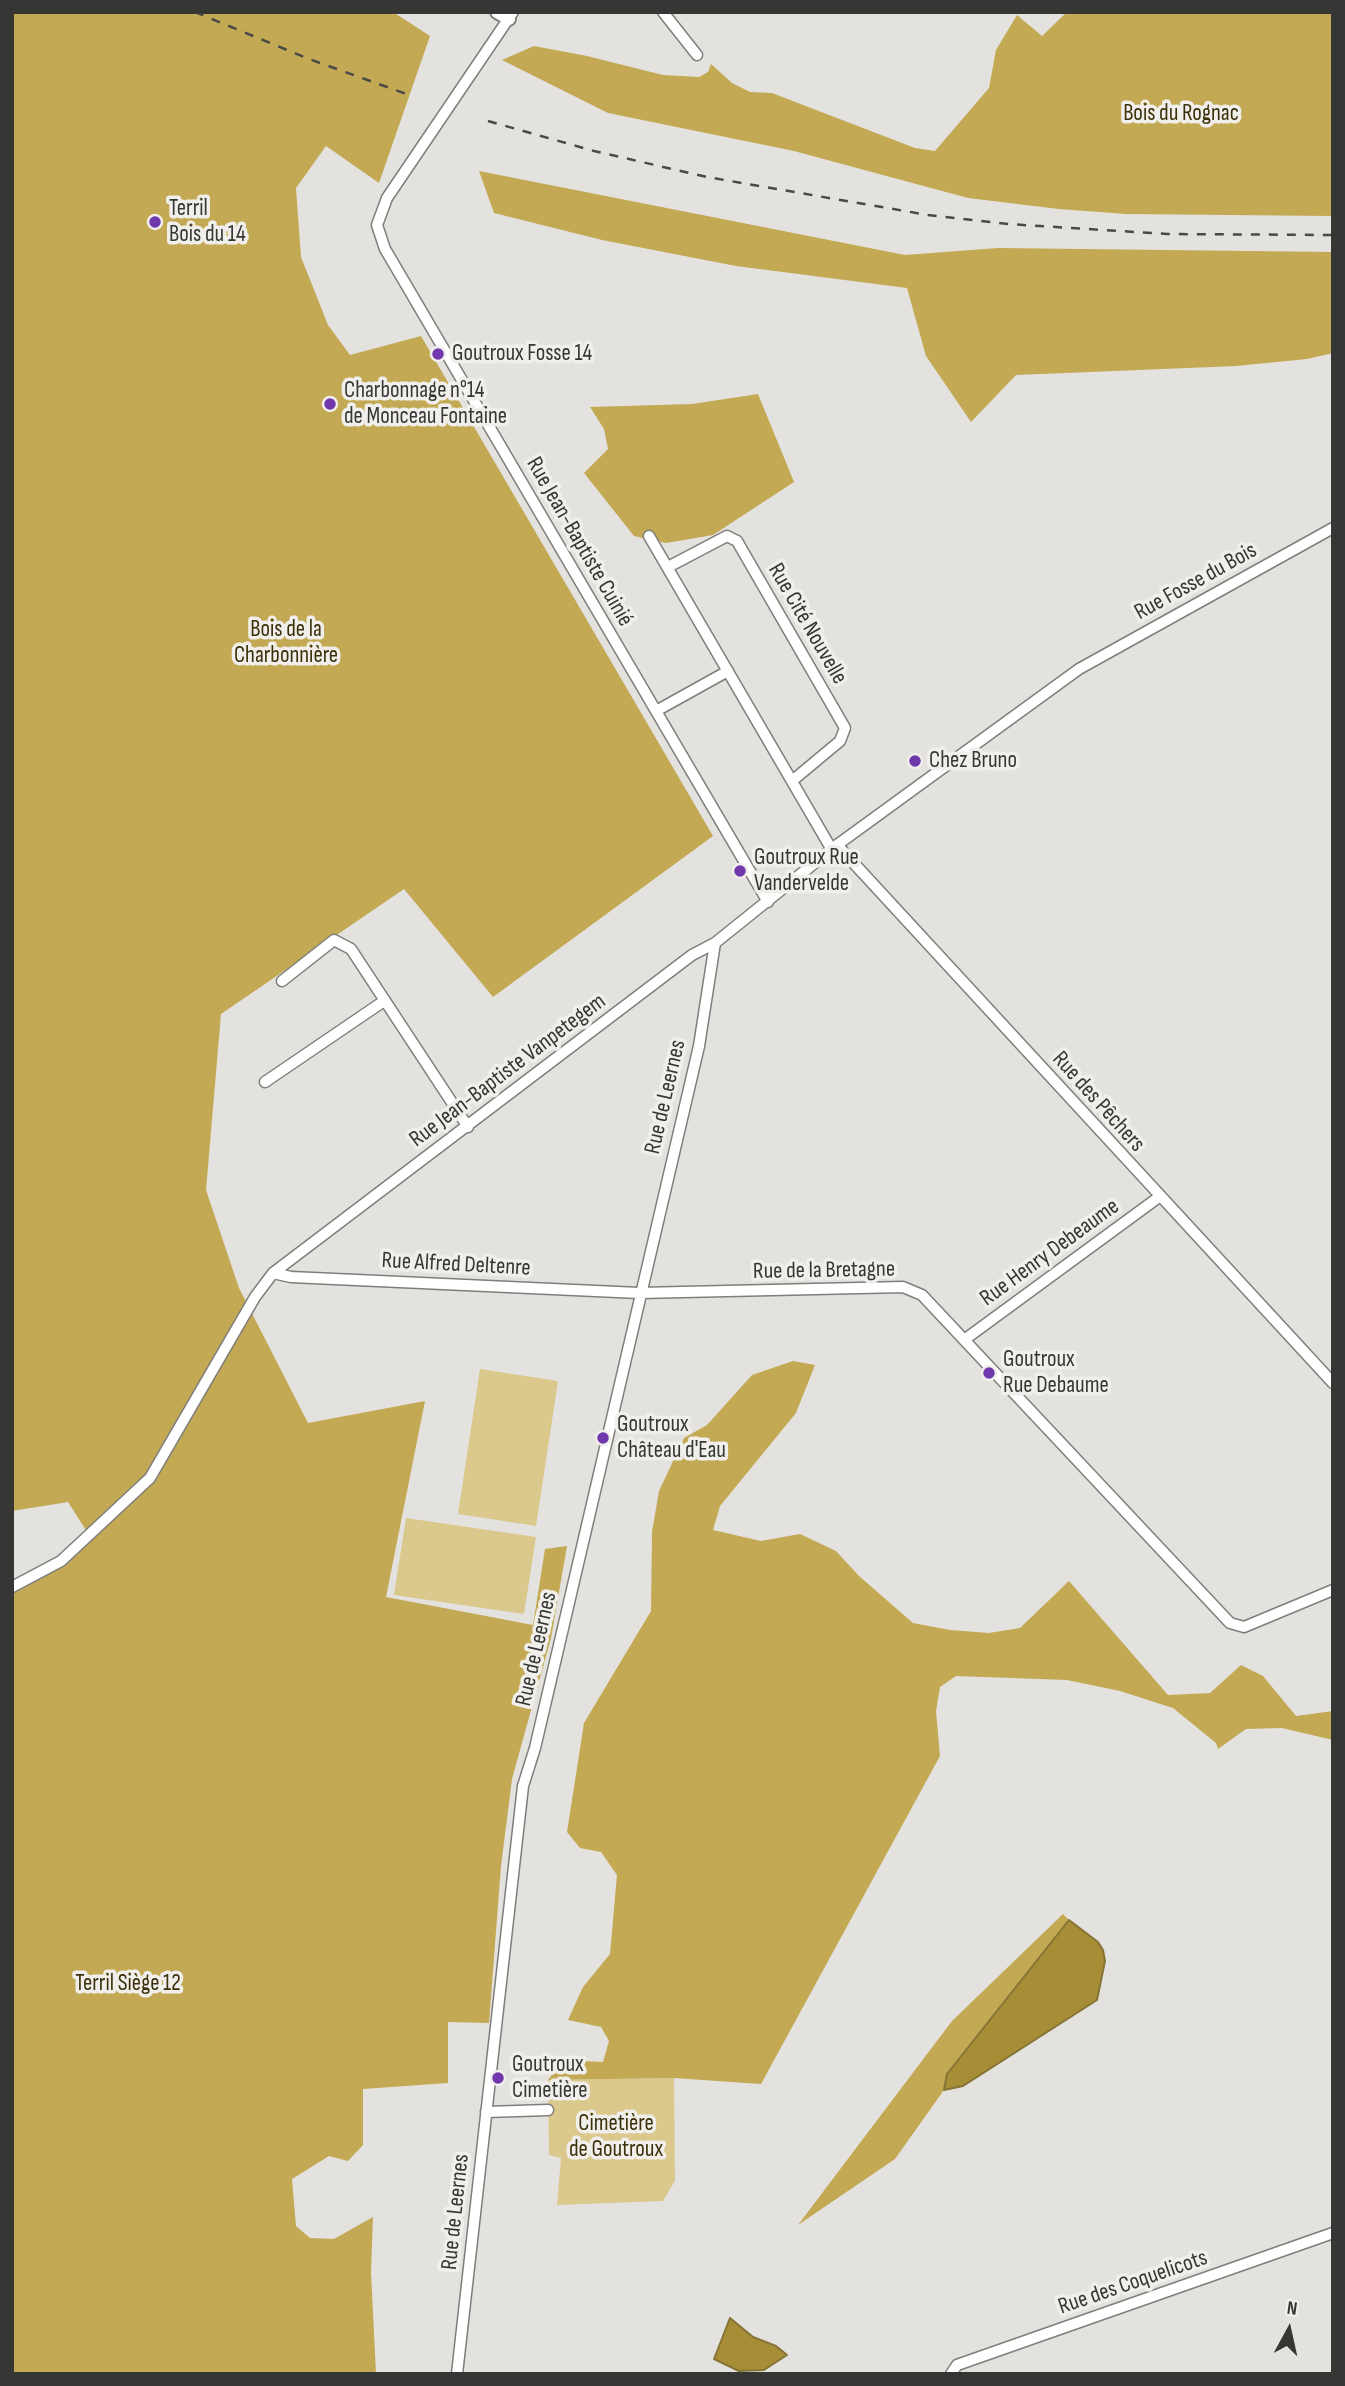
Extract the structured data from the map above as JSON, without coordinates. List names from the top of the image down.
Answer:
{
  "streets": {
    "street": [
      "Rue Jean-Baptiste Cuinié",
      "Rue Fosse du Bois",
      "Rue Cité Nouvelle",
      "Rue Jean-Baptiste Vanpetegem",
      "Rue de Leernes",
      "Rue des Pêchers",
      "Rue Henry Debeaume",
      "Rue Alfred Deltenre",
      "Rue de la Bretagne",
      "Rue des Coquelicots"
    ]
  },
  "crossings": [
    ["Rue Jean-Baptiste Cuinié", "Rue Jean-Baptiste Vanpetegem"],
    ["Rue Fosse du Bois", "Rue Jean-Baptiste Vanpetegem"],
    ["Rue Fosse du Bois", "Rue des Pêchers"],
    ["Rue Jean-Baptiste Vanpetegem", "Rue de Leernes"],
    ["Rue Jean-Baptiste Vanpetegem", "Rue des Pêchers"],
    ["Rue Jean-Baptiste Vanpetegem", "Rue Alfred Deltenre"],
    ["Rue de Leernes", "Rue Alfred Deltenre"],
    ["Rue de Leernes", "Rue de la Bretagne"],
    ["Rue des Pêchers", "Rue Henry Debeaume"],
    ["Rue Henry Debeaume", "Rue de la Bretagne"],
    ["Rue Alfred Deltenre", "Rue de la Bretagne"]
  ],
  "parks": [
    "Bois du Rognac",
    "Bois de la Charbonnière",
    "Terril Siège 12",
    "Cimetière de Goutroux"
  ],
  "places": [
    "Terril Bois du 14",
    "Goutroux Fosse 14",
    "Charbonnage n°14 de Monceau Fontaine",
    "Chez Bruno",
    "Goutroux Rue Vandervelde",
    "Goutroux Rue Debaume",
    "Goutroux Château d'Eau",
    "Goutroux Cimetière"
  ],
  "north": "top"
}
